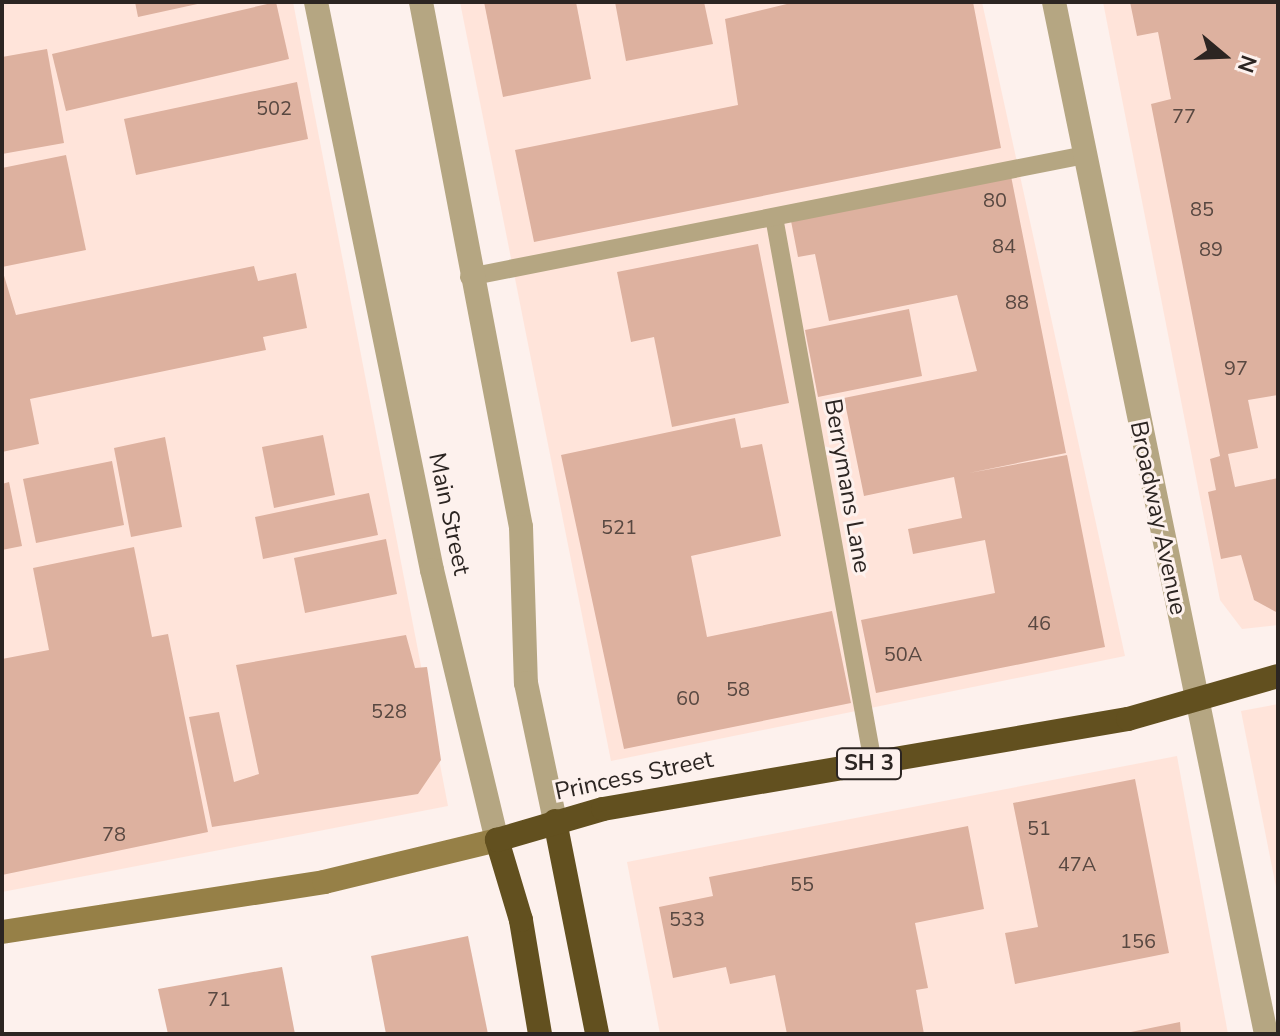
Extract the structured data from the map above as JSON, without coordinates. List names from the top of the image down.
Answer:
{
  "streets": {
    "highway": ["Main Street", "SH 3", "Princess Street"],
    "street": ["Broadway Avenue"],
    "lane": ["Berrymans Lane"]
  },
  "crossings": [
    ["Berrymans Lane", "Princess Street"],
    ["Main Street", "Princess Street"],
    ["Broadway Avenue", "Princess Street"]
  ],
  "house_numbers": [
    "502",
    "77",
    "80",
    "85",
    "84",
    "89",
    "88",
    "97",
    "521",
    "46",
    "50A",
    "58",
    "60",
    "528",
    "51",
    "78",
    "47A",
    "55",
    "533",
    "156",
    "71"
  ],
  "north": "right"
}
